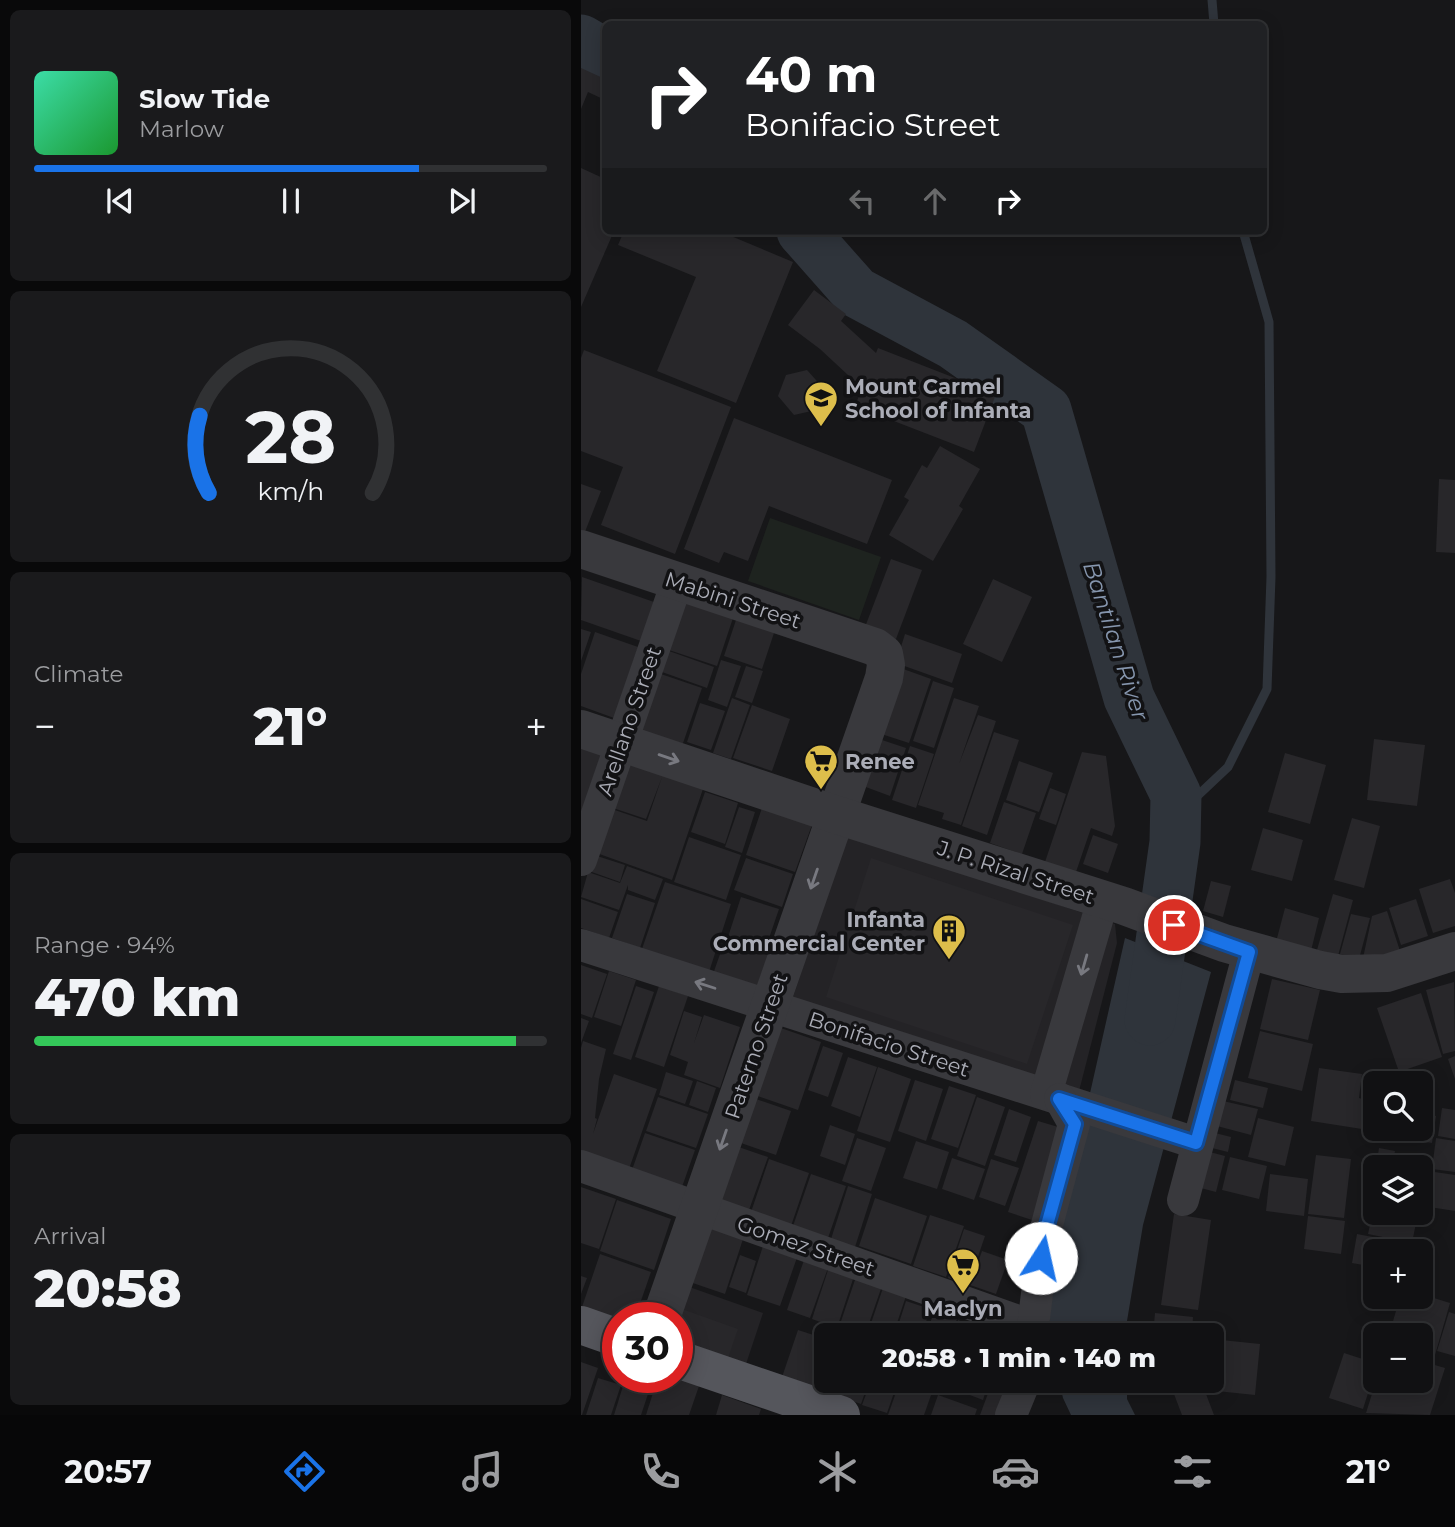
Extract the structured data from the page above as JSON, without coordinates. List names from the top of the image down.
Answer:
{
  "streets": {
    "street": [
      "Mabini Street",
      "Arellano Street",
      "J. P. Rizal Street",
      "Bonifacio Street",
      "Paterno Street",
      "Gomez Street"
    ]
  },
  "crossings": [
    ["Mabini Street", "Arellano Street"],
    ["Mabini Street", "Paterno Street"],
    ["Arellano Street", "J. P. Rizal Street"],
    ["J. P. Rizal Street", "Paterno Street"],
    ["Bonifacio Street", "Paterno Street"],
    ["Paterno Street", "Gomez Street"]
  ],
  "water": ["Bantilan River"],
  "places": {
    "school or university": ["Mount Carmel School of Infanta"],
    "supermarket": ["Renee", "Maclyn"],
    "building": ["Infanta Commercial Center"]
  },
  "page": {
    "turn": ["40 m", "Bonifacio Street"],
    "song": ["Slow Tide", "Marlow"],
    "tile": [
      "Climate",
      ["Range · 94%", "470 km"],
      ["Arrival", "20:58"]
    ],
    "heat": ["−", "21°", "+"],
    "map_buttons": ["+", "−"],
    "limit": "30",
    "trip": "20:58 · 1 min · 140 m",
    "tabs": ["20:57", "21°"],
    "gauge": ["28", "km/h"]
  }
}
